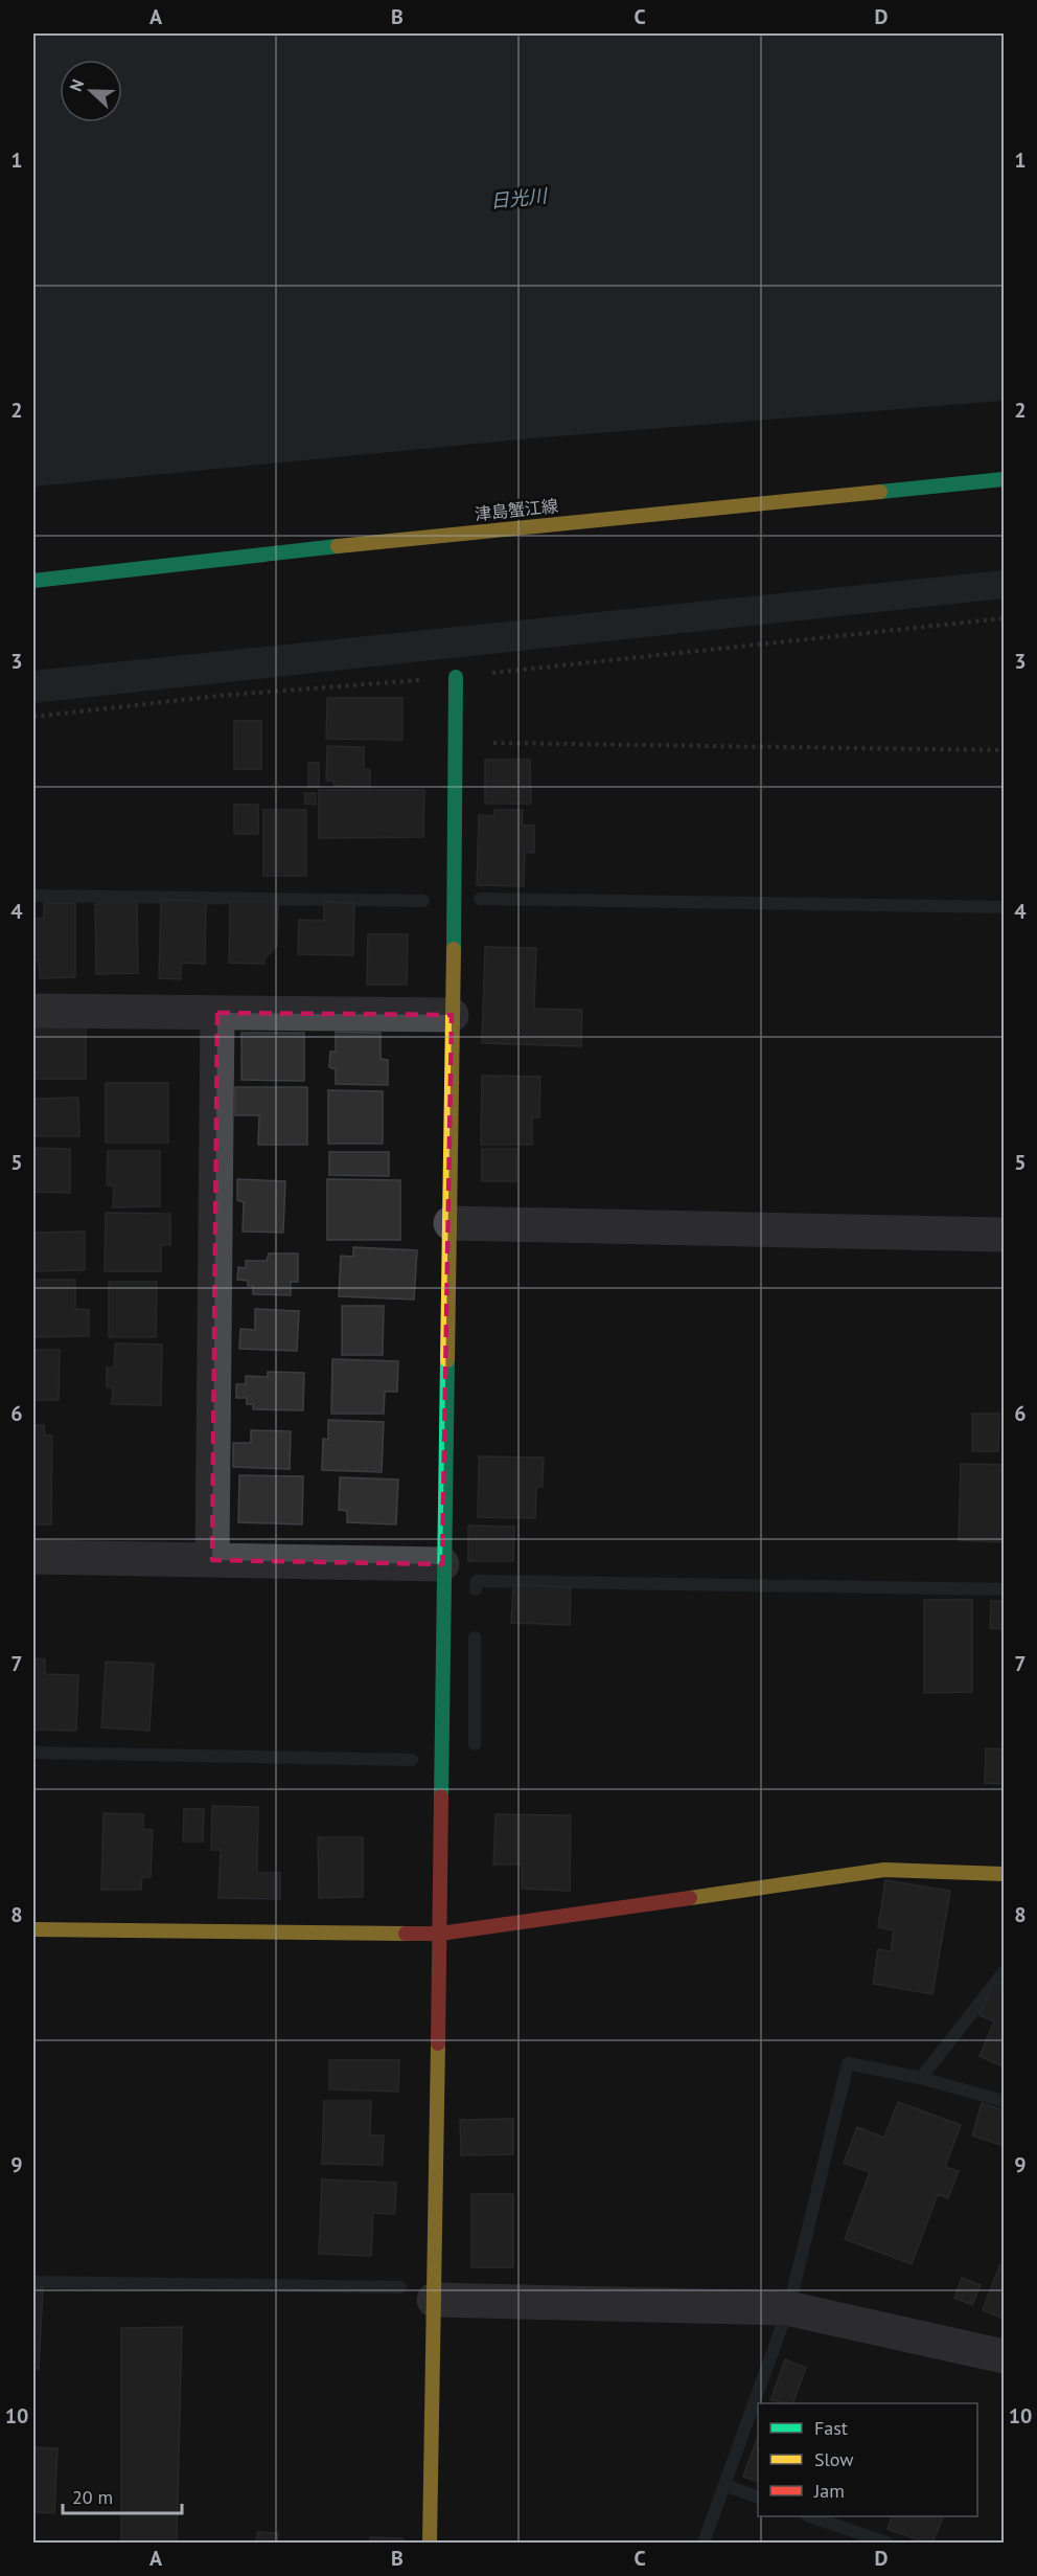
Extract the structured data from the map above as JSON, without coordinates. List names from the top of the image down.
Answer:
{
  "streets": {
    "street": ["津島蟹江線"]
  },
  "water": ["日光川"],
  "legend": ["Fast", "Slow", "Jam"],
  "scale_bar": "20 m",
  "north": "left",
  "grid": {
    "columns": [
      "A",
      "B",
      "C",
      "D"
    ],
    "rows": [
      "1",
      "2",
      "3",
      "4",
      "5",
      "6",
      "7",
      "8",
      "9",
      "10"
    ]
  }
}
